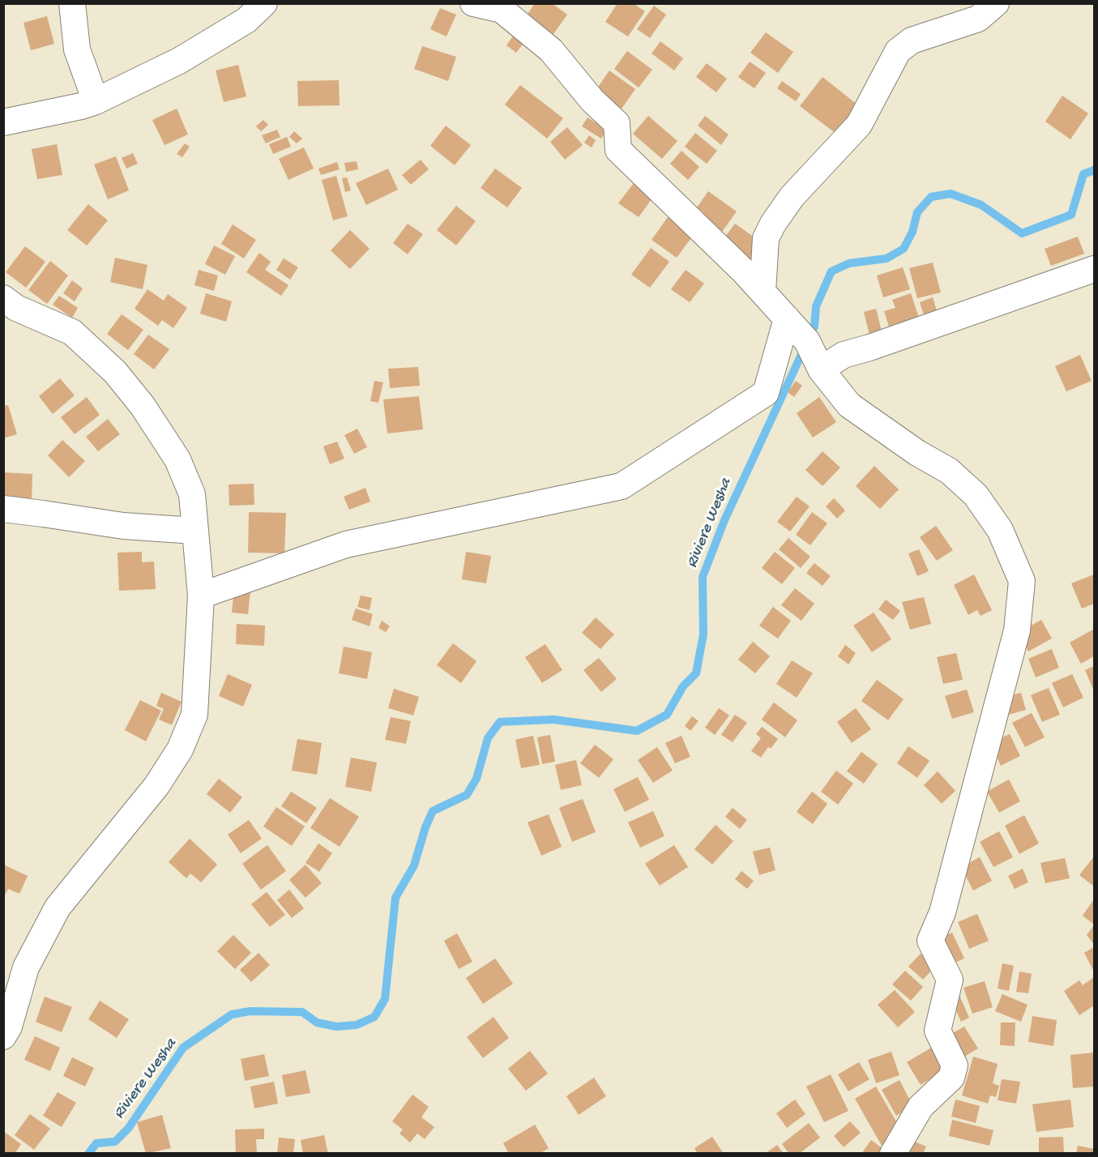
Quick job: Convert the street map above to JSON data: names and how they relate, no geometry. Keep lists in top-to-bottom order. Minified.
{"water":["Riviere Wesha"]}
